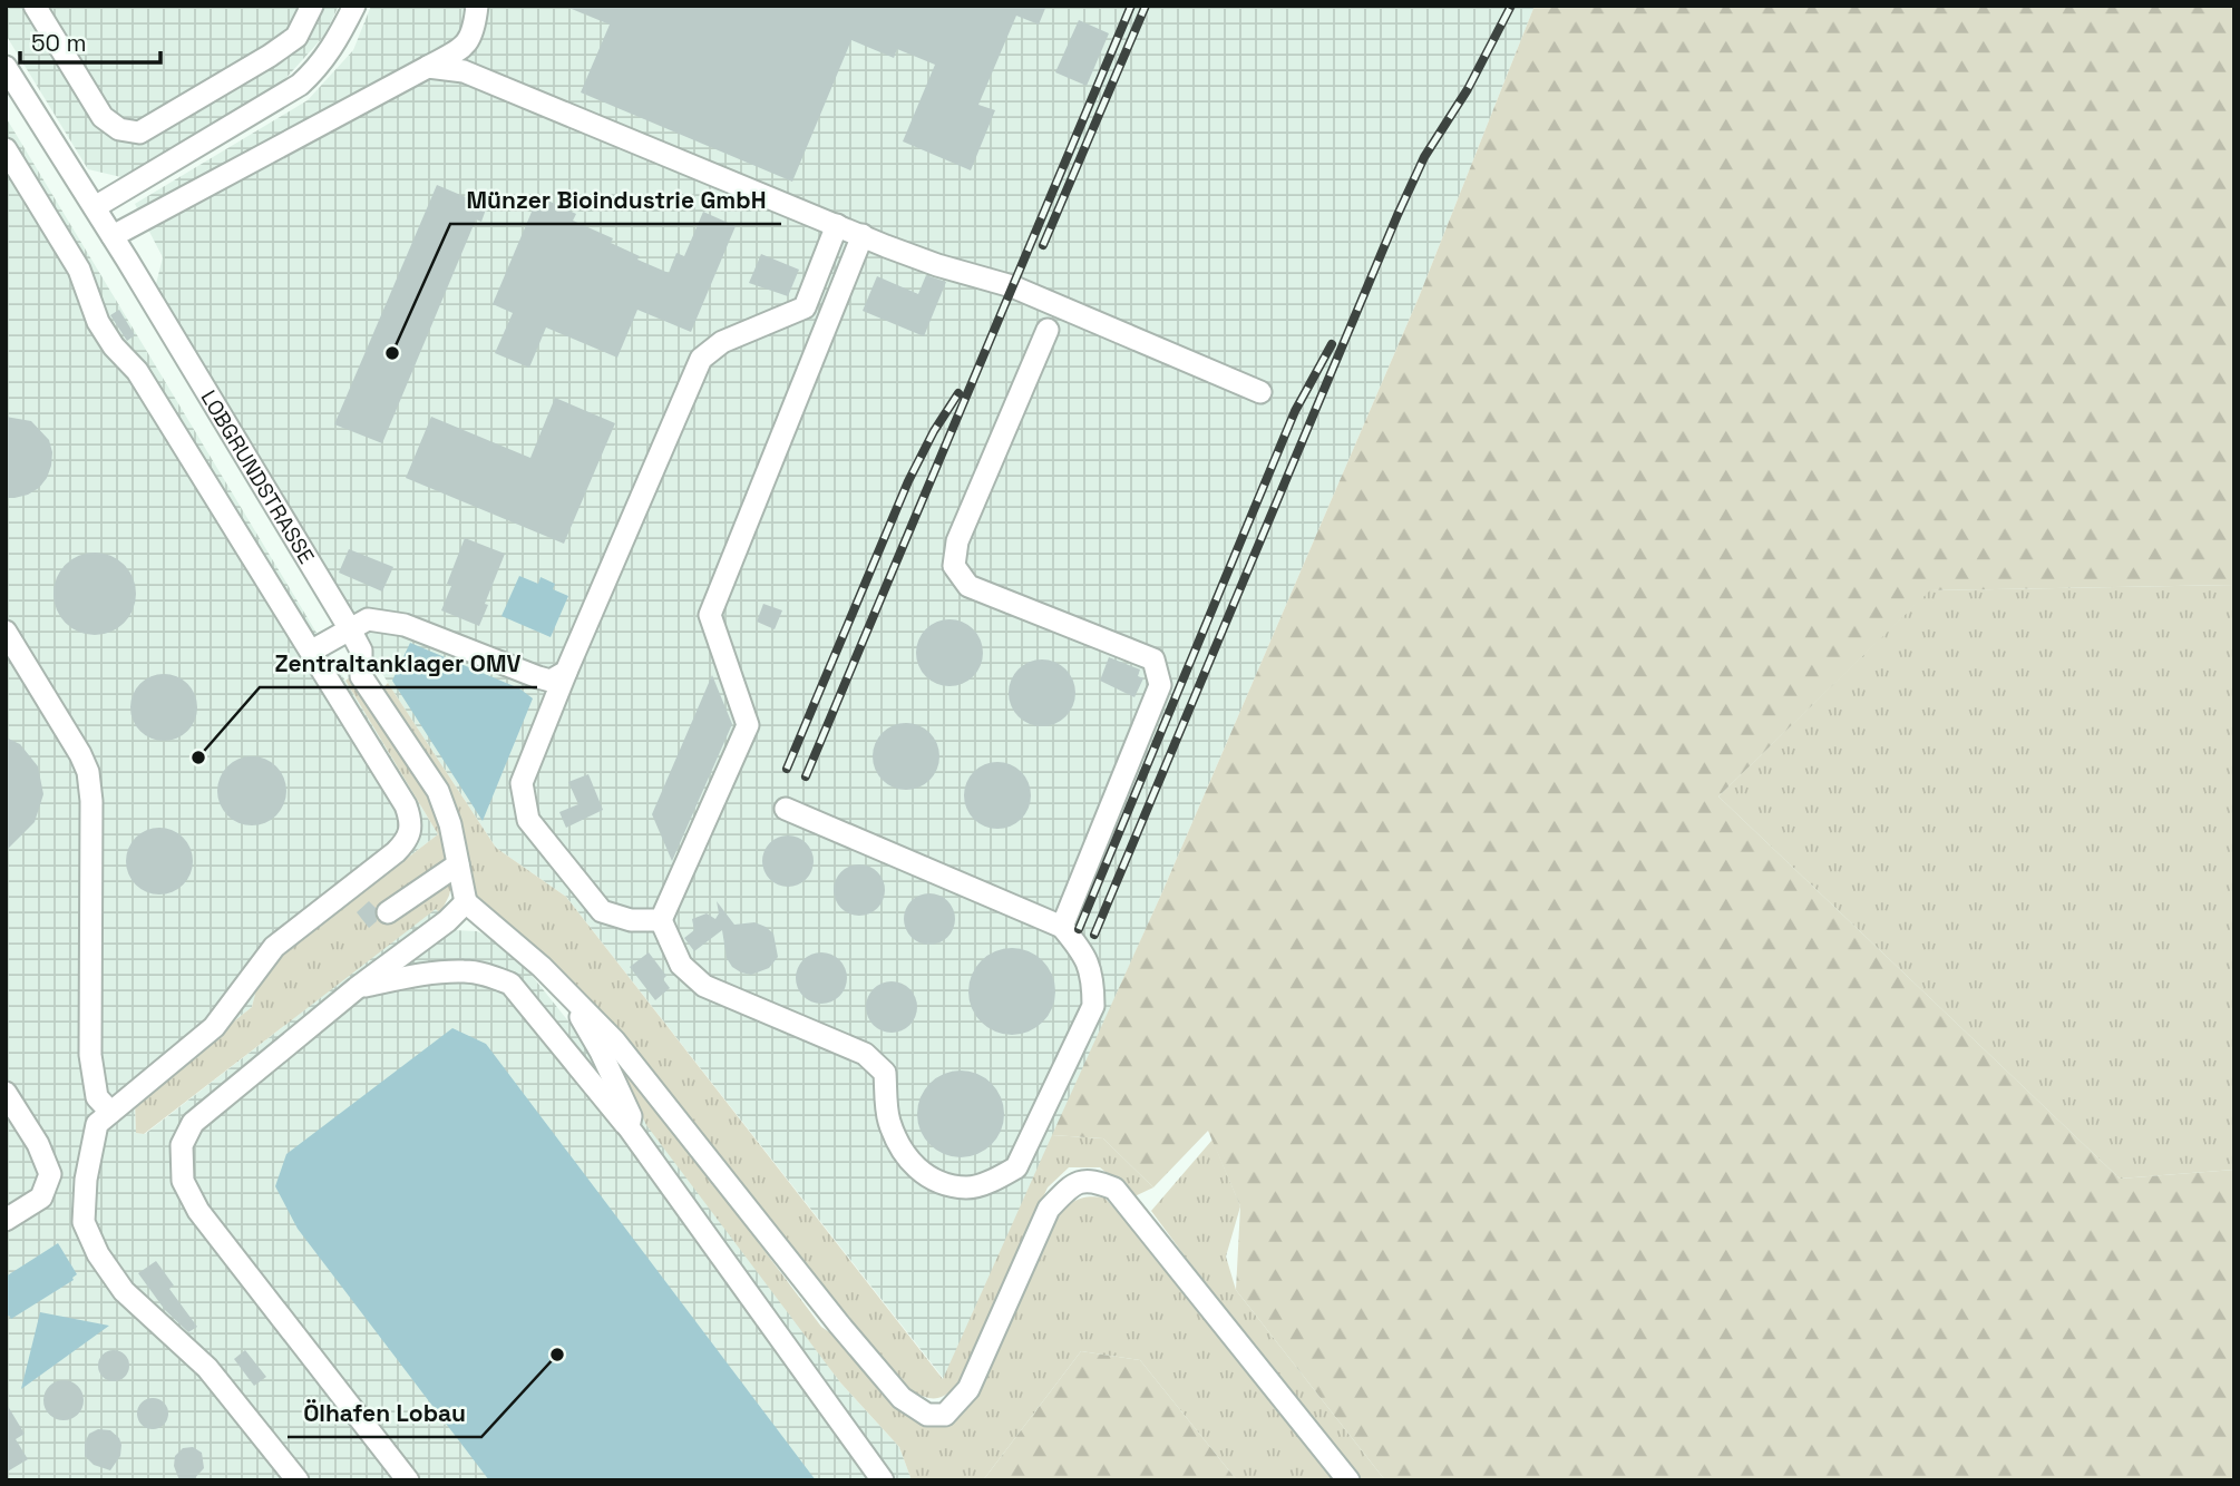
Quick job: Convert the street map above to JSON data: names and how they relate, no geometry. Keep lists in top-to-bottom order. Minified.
{"streets":{"street":["LOBGRUNDSTRASSE"]},"places":["Münzer Bioindustrie GmbH","Zentraltanklager OMV","Ölhafen Lobau"],"scale_bar":"50 m"}
